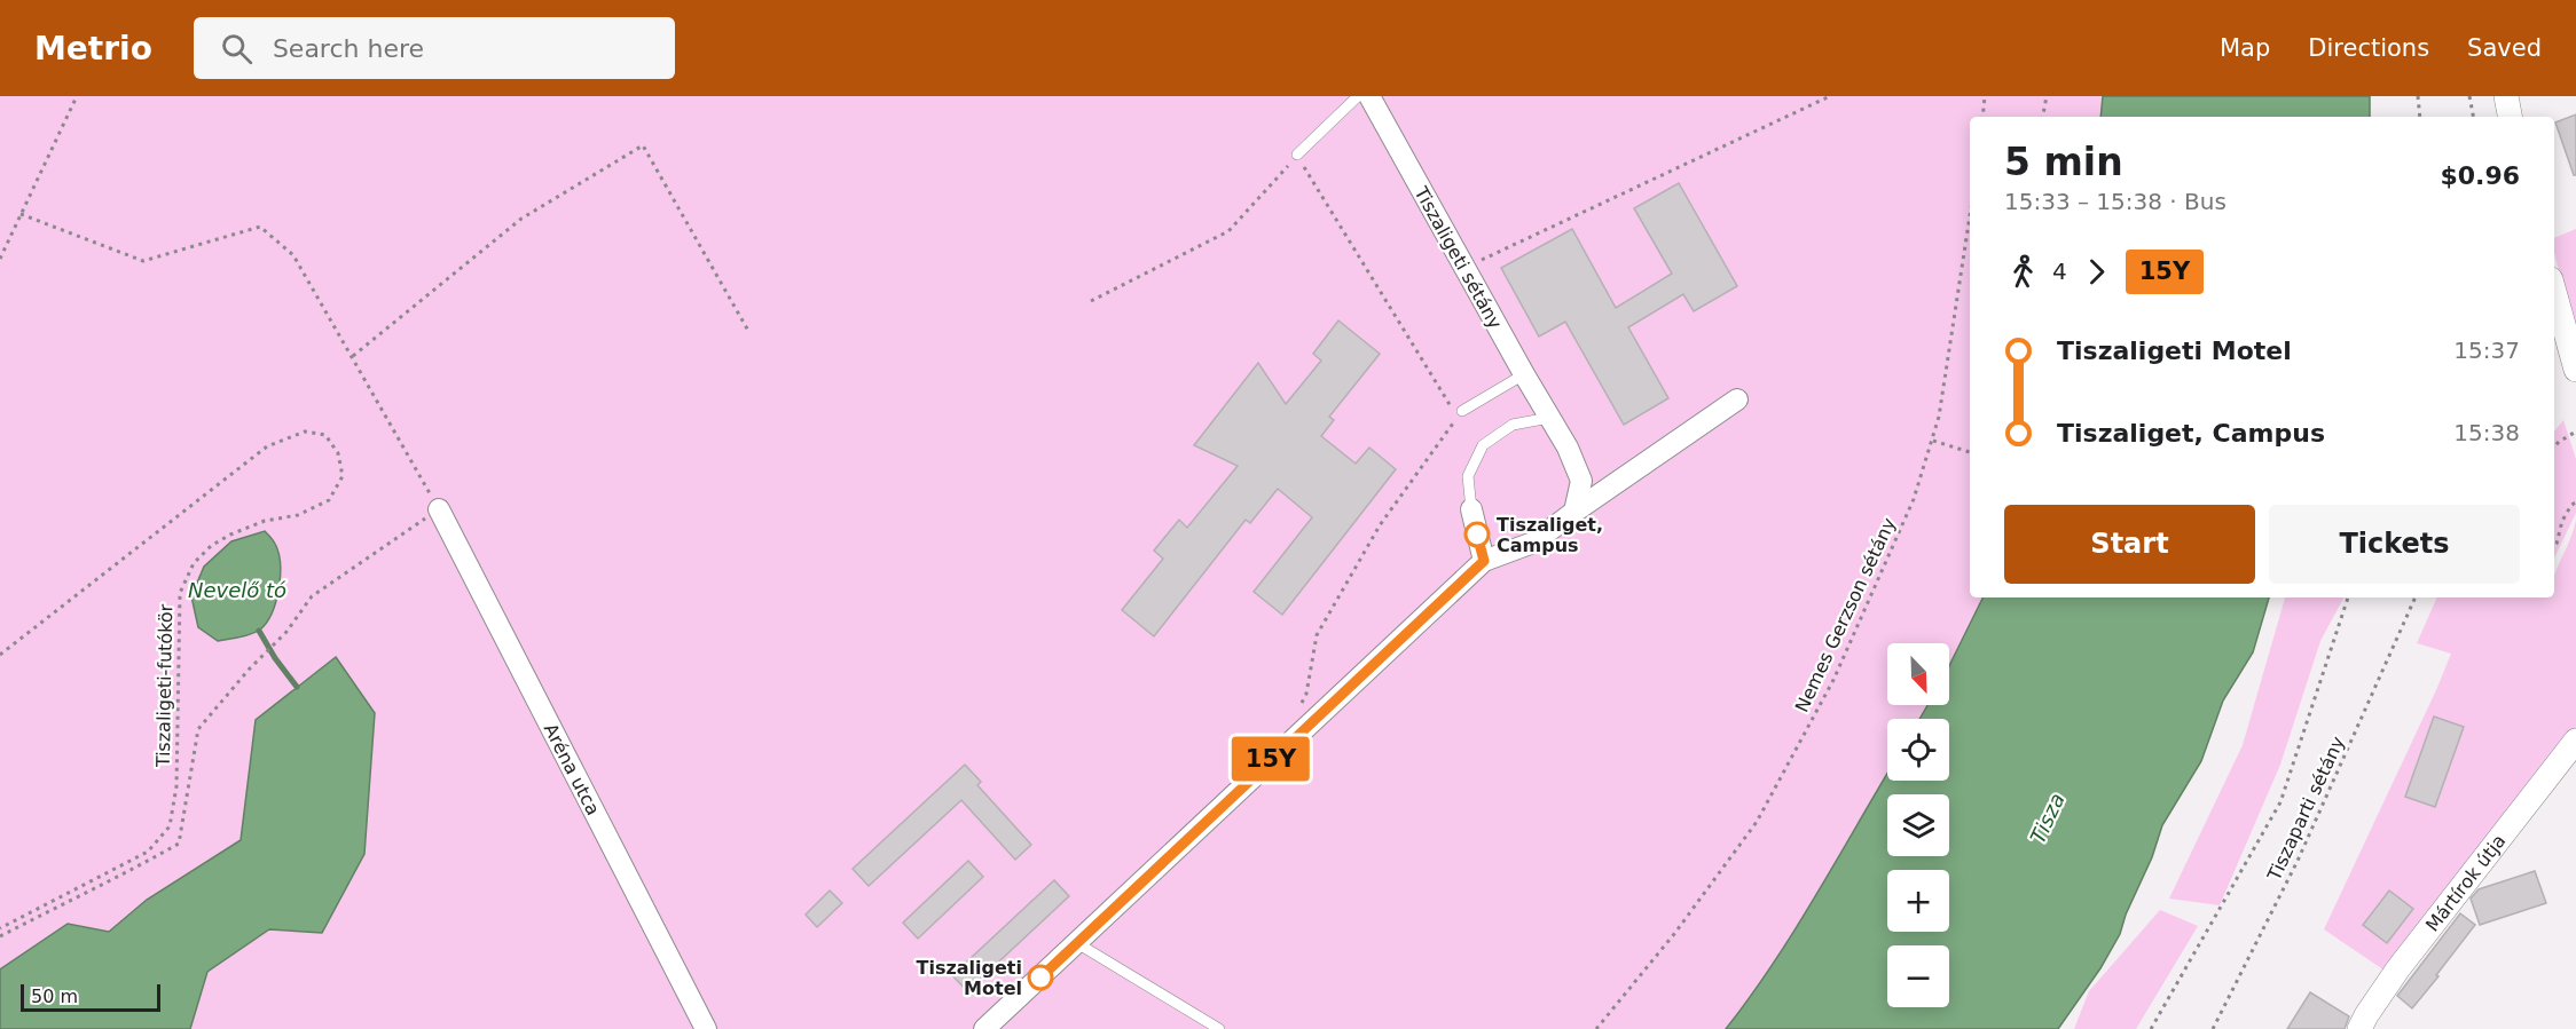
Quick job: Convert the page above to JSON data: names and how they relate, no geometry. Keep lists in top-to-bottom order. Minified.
{"streets":{"street":["Tiszaligeti sétány","Aréna utca","Mártírok útja"],"path":["Nemes Gerzson sétány","Tiszaligeti-futókör","Tiszaparti sétány"]},"water":["Nevelő tó","Tisza"],"places":["Tiszaliget, Campus","Tiszaligeti Motel"],"lines":["bus line 15Y"],"scale_bar":"50 m","north":"bottom right","page":{"header":"Metrio","search":"Search here","nav":["Map","Directions","Saved"],"on_map":"15Y","heading":["5 min","15:33 – 15:38 · Bus","$0.96"],"legs":["4","15Y"],"list":[{"name":"Tiszaligeti Motel","value":"15:37"},{"name":"Tiszaliget, Campus","value":"15:38"}],"buttons":["Start","Tickets"],"map_buttons":["+","−"],"scale":"50 m"}}
